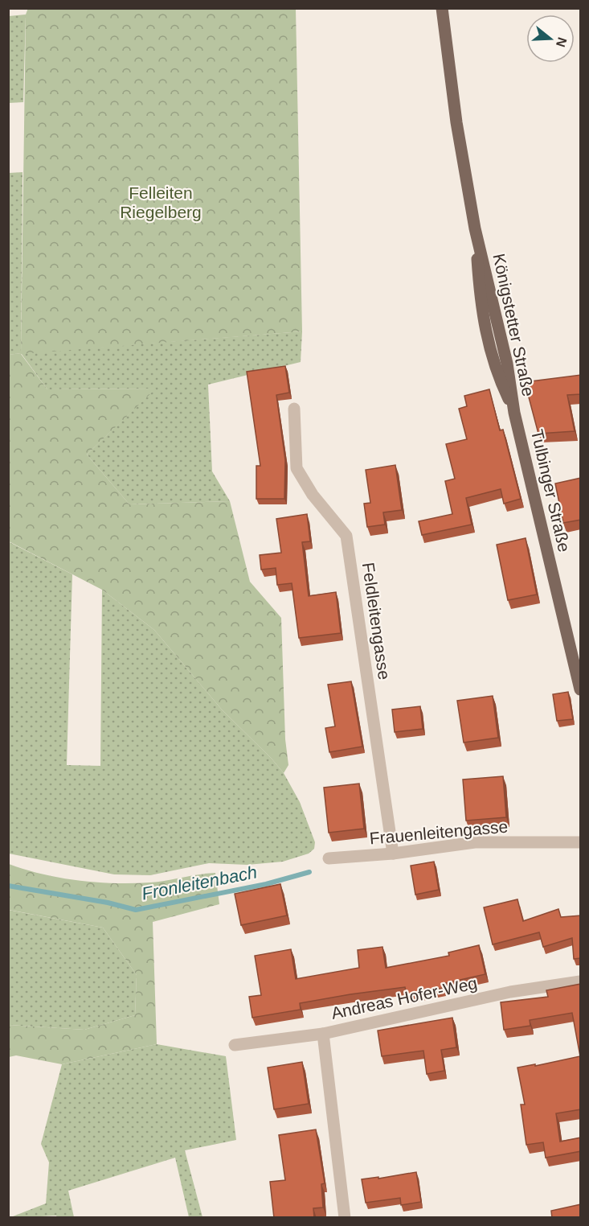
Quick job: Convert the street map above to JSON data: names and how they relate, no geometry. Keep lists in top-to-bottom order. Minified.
{"streets":{"main road":["Königstetter Straße","Tulbinger Straße"],"street":["Feldleitengasse","Frauenleitengasse","Andreas Hofer-Weg"]},"crossings":[["Königstetter Straße","Tulbinger Straße"],["Feldleitengasse","Frauenleitengasse"]],"water":["Fronleitenbach"],"parks":["Felleiten Riegelberg"],"north":"right"}
